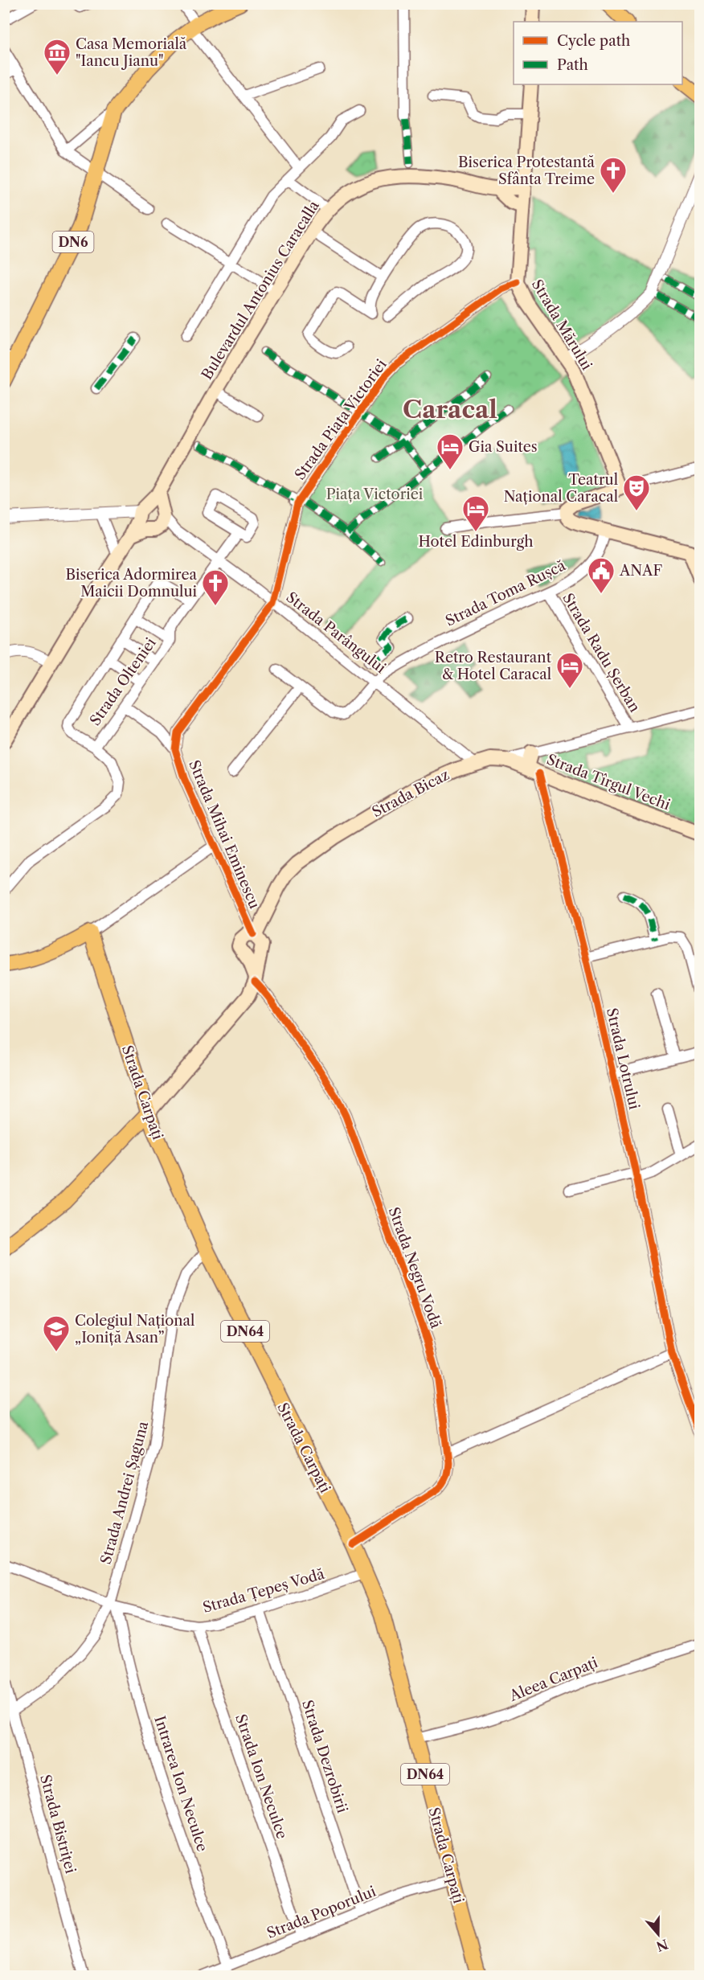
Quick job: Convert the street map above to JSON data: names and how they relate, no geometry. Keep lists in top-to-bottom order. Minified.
{"streets":{"main road":["DN6","Bulevardul Antonius Caracalla","Strada Mărului","Strada Tîrgul Vechi","Strada Bicaz","Strada Carpați","DN64"],"street":["Strada Piața Victoriei","Strada Toma Rușcă","Strada Parângului","Strada Radu Șerban","Strada Olteniei","Strada Mihai Eminescu","Strada Lotrului","Strada Negru Vodă","Strada Andrei Șaguna","Strada Țepeș Vodă","Aleea Carpați","Strada Dezrobirii","Strada Ion Neculce","Intrarea Ion Neculce","Strada Bistriței","Strada Poporului"]},"crossings":[["Bulevardul Antonius Caracalla","Strada Mărului"],["Bulevardul Antonius Caracalla","Strada Parângului"],["Strada Mărului","Strada Piața Victoriei"],["Strada Piața Victoriei","Strada Parângului"],["Strada Piața Victoriei","Strada Mihai Eminescu"],["Strada Toma Rușcă","Strada Parângului"],["Strada Toma Rușcă","Strada Radu Șerban"],["Strada Parângului","Strada Olteniei"],["Strada Parângului","Strada Bicaz"],["Strada Parângului","Strada Mihai Eminescu"],["Strada Radu Șerban","Strada Bicaz"],["Strada Tîrgul Vechi","Strada Bicaz"],["Strada Tîrgul Vechi","Strada Lotrului"],["Strada Bicaz","Strada Mihai Eminescu"],["Strada Carpați","Strada Negru Vodă"],["Strada Carpați","Strada Andrei Șaguna"],["Strada Carpați","Strada Țepeș Vodă"],["Strada Carpați","Aleea Carpați"],["Strada Carpați","Strada Poporului"],["Strada Andrei Șaguna","Strada Țepeș Vodă"],["Strada Andrei Șaguna","Intrarea Ion Neculce"],["Strada Andrei Șaguna","Strada Bistriței"],["Strada Țepeș Vodă","Strada Dezrobirii"],["Strada Țepeș Vodă","Strada Ion Neculce"],["Strada Țepeș Vodă","Intrarea Ion Neculce"],["Strada Dezrobirii","Strada Poporului"],["Strada Ion Neculce","Strada Poporului"],["Intrarea Ion Neculce","Strada Poporului"]],"districts":["Caracal"],"parks":["Piața Victoriei"],"places":{"museum":["Casa Memorială \"Iancu Jianu\""],"church":["Biserica Protestantă Sfânta Treime","Biserica Adormirea Maicii Domnului"],"hotel":["Gia Suites","Hotel Edinburgh","Retro Restaurant & Hotel Caracal"],"theatre":["Teatrul Național Caracal"],"public building":["ANAF"],"school or university":["Colegiul Național „Ioniță Asan”"]},"legend":["Cycle path","Path"],"north":"bottom"}
